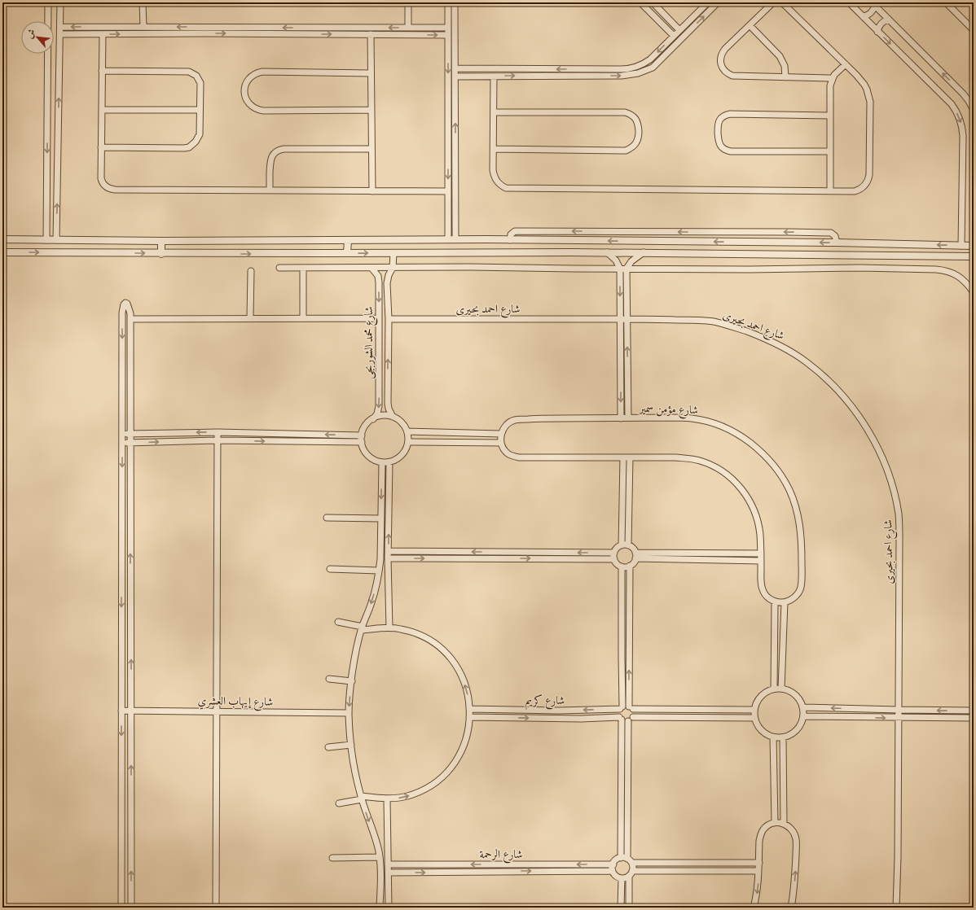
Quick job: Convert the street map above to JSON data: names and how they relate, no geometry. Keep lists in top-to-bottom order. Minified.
{"streets":{"street":["شارع احمد بحيرى","شارع محمد الشوربجى","شارع مؤمن سمير","شارع كريم","شارع إيهاب العشري","شارع الرحمة"]},"crossings":[["شارع احمد بحيرى","شارع محمد الشوربجى"]],"north":"top left"}
